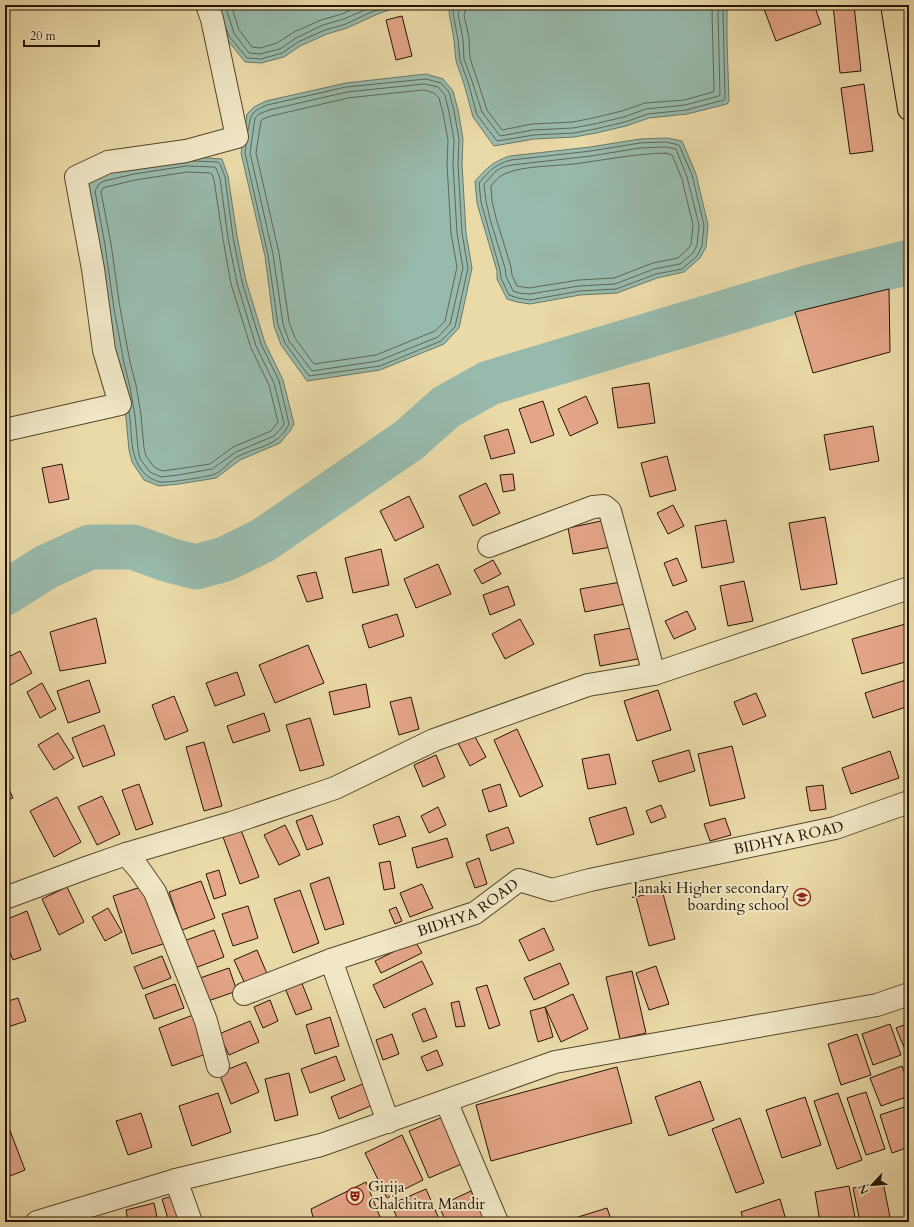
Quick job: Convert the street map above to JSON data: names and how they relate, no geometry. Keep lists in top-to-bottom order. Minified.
{"streets":{"street":["BIDHYA ROAD"]},"places":{"school or university":["Janaki Higher secondary boarding school"],"theatre":["Girija Chalchitra Mandir"]},"scale_bar":"20 m","north":"bottom left"}
